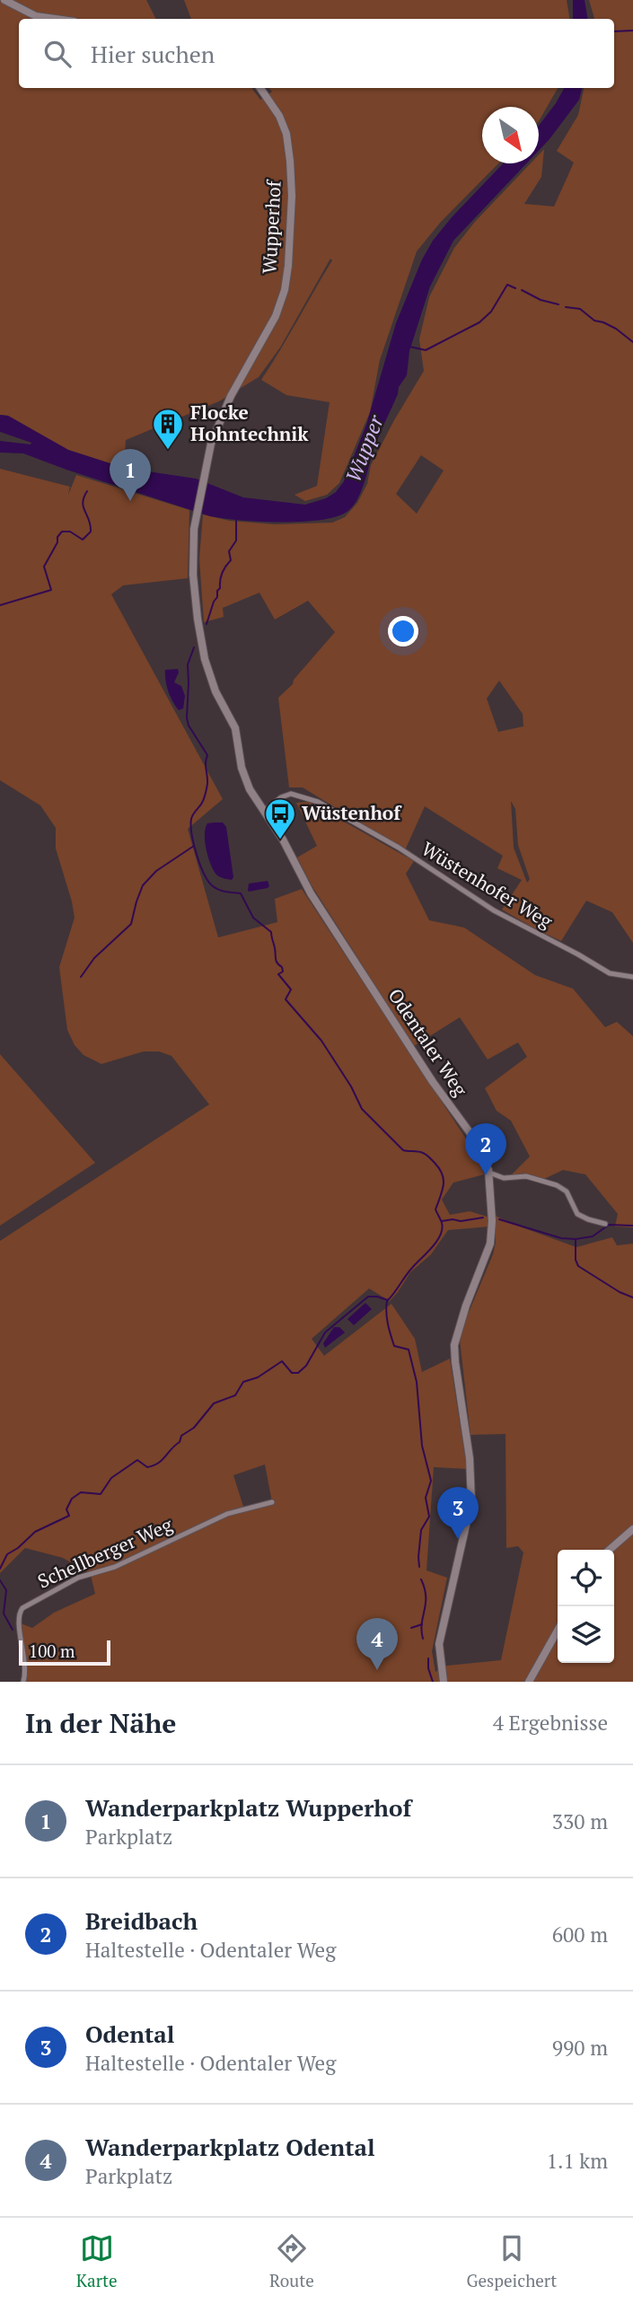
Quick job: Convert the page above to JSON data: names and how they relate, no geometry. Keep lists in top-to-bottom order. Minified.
{"streets":{"main road":["Wupperhof","Odentaler Weg"],"street":["Wüstenhofer Weg","Schellberger Weg"]},"crossings":[["Wupperhof","Odentaler Weg"],["Wüstenhofer Weg","Odentaler Weg"]],"water":["Wupper"],"places":{"building":["Flocke Hohntechnik"],"bus stop":["Wüstenhof"]},"scale_bar":"100 m","north":"bottom right","page":{"search":"Hier suchen","pins":["1","2","3","4"],"scale":"100 m","heading":["In der Nähe","4 Ergebnisse"],"list":[{"mark":"1","name":"Wanderparkplatz Wupperhof","note":"Parkplatz","value":"330 m"},{"mark":"2","name":"Breidbach","note":"Haltestelle · Odentaler Weg","value":"600 m"},{"mark":"3","name":"Odental","note":"Haltestelle · Odentaler Weg","value":"990 m"},{"mark":"4","name":"Wanderparkplatz Odental","note":"Parkplatz","value":"1.1 km"}],"nav":["Karte","Route","Gespeichert"]}}
